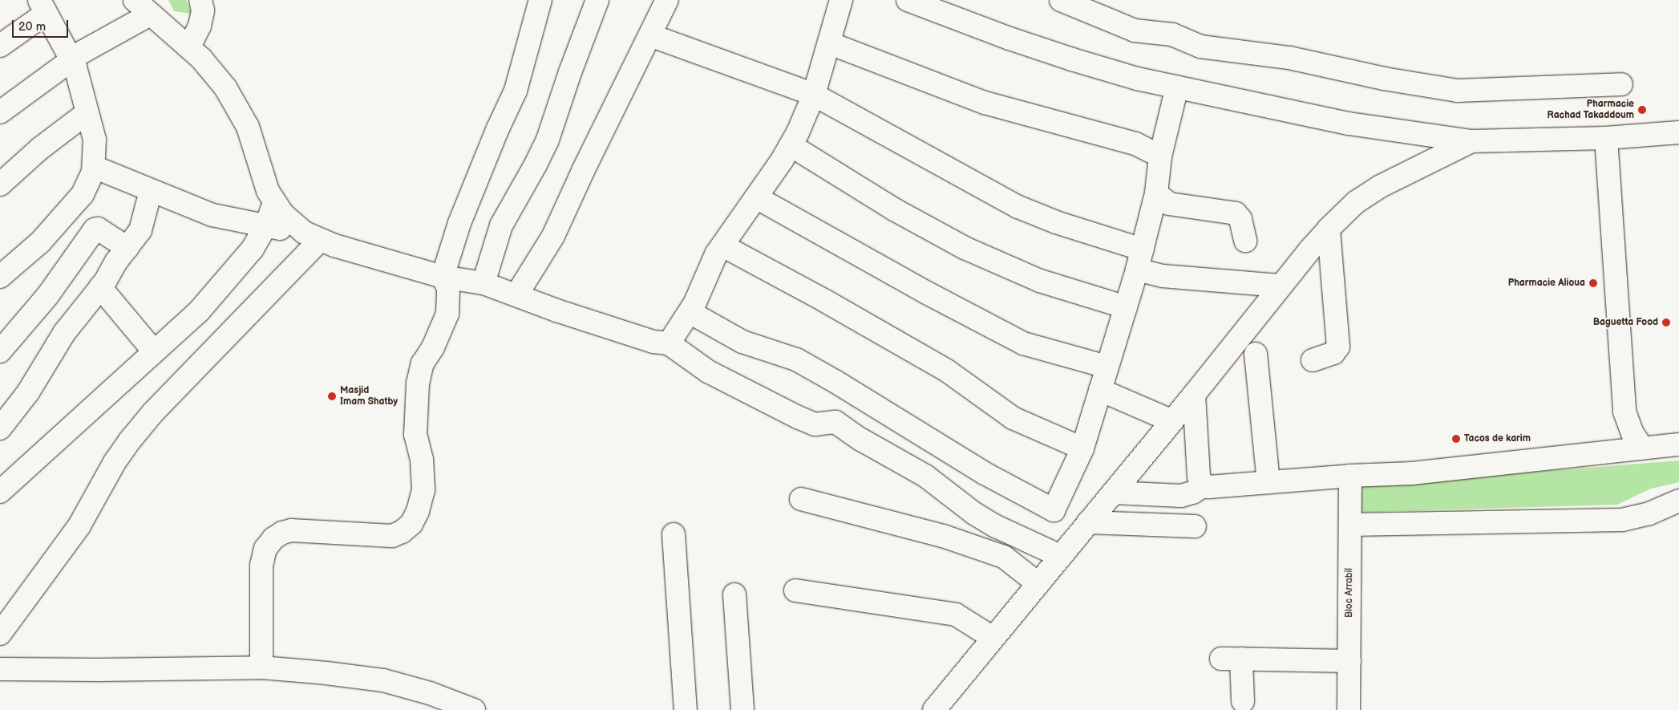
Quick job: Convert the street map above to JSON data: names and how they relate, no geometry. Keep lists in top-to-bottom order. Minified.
{"streets":{"street":["Bloc Arrabiï"]},"places":["Pharmacie Rachad Takaddoum","Pharmacie Alioua","Baguetta Food","Masjid Imam Shatby","Tacos de karim"],"scale_bar":"20 m"}
